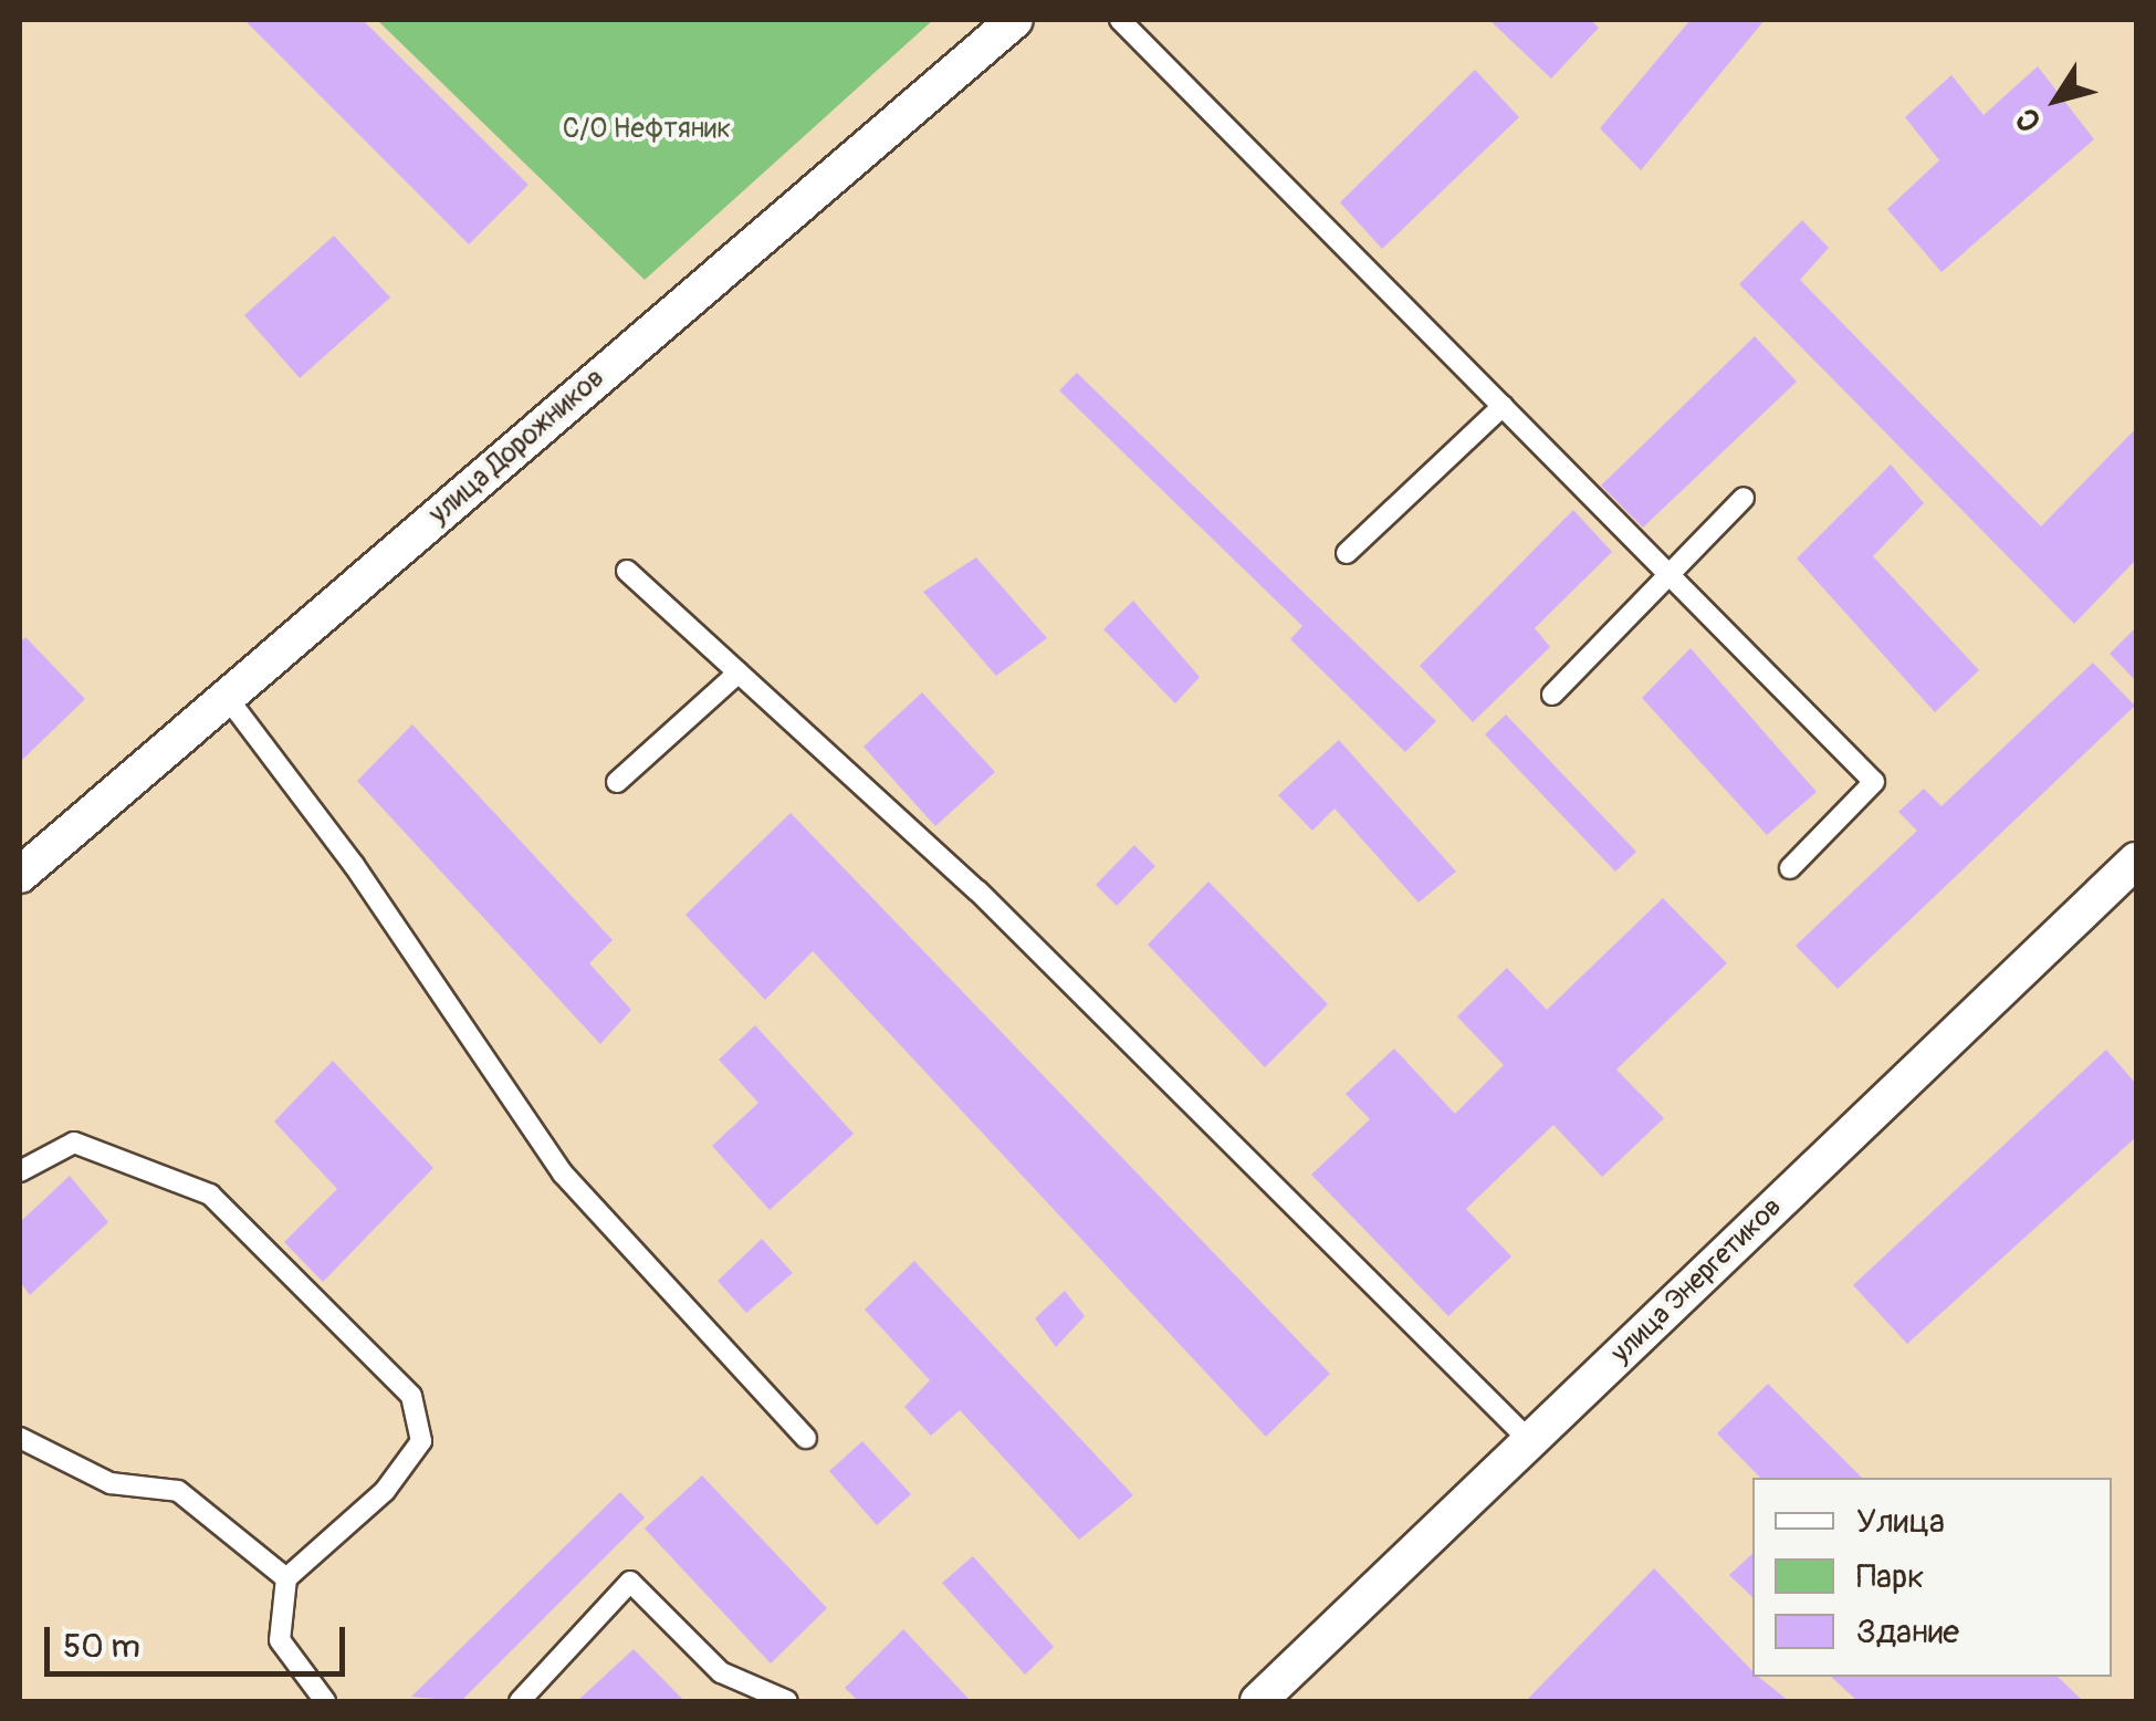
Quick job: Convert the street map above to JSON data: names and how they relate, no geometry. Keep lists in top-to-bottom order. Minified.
{"streets":{"street":["улица Дорожников","улица Энергетиков"]},"parks":["С/О Нефтяник"],"legend":["Улица","Парк","Здание"],"scale_bar":"50 m","north":"bottom left"}
